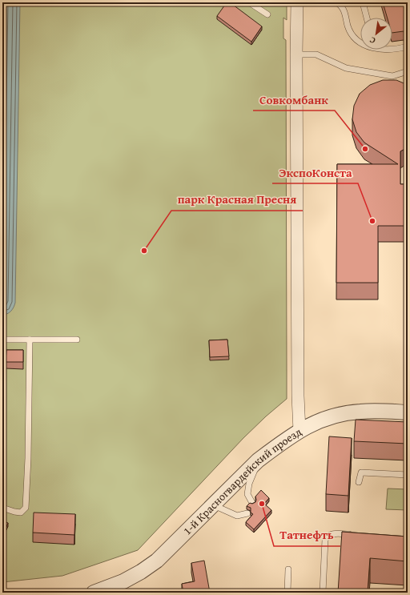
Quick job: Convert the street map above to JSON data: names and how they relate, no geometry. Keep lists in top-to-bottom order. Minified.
{"streets":{"street":["1-й Красногвардейский проезд"]},"places":["Совкомбанк","ЭкспоКонста","парк Красная Пресня","Татнефть"],"north":"bottom left"}
